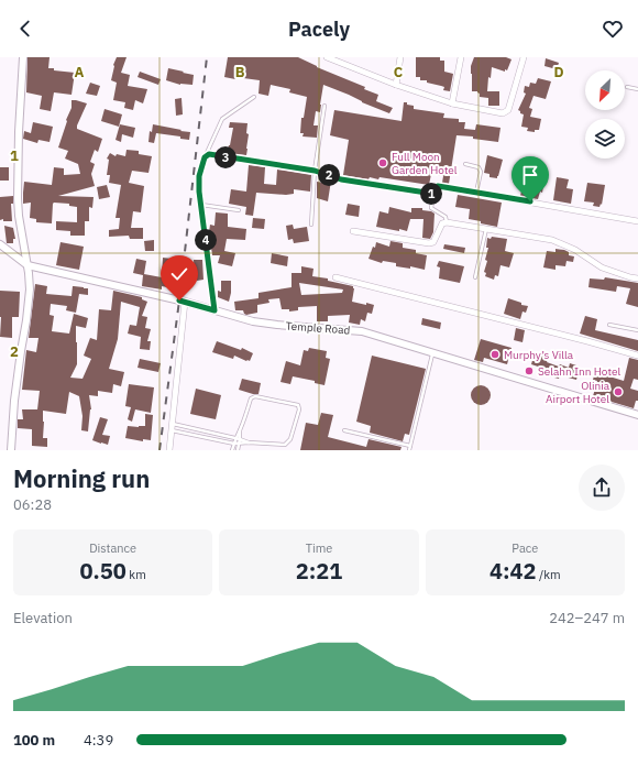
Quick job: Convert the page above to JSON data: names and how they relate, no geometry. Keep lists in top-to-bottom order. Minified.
{"streets":{"street":["Temple Road"]},"places":["Full Moon Garden Hotel","Murphy’s Villa","Selahn Inn Hotel","Olinia Airport Hotel"],"north":"bottom left","page":{"header":"Pacely","pins":["3","2","1","4"],"heading":["Morning run","06:28"],"stats":[["Distance","0.50 km"],["Time","2:21"],["Pace","4:42 /km"]],"chart":["Elevation","242–247 m"],"list":[{"name":"100 m","note":"4:39"}]},"grid":{"columns":["A","B","C","D"],"rows":["1","2"]}}
